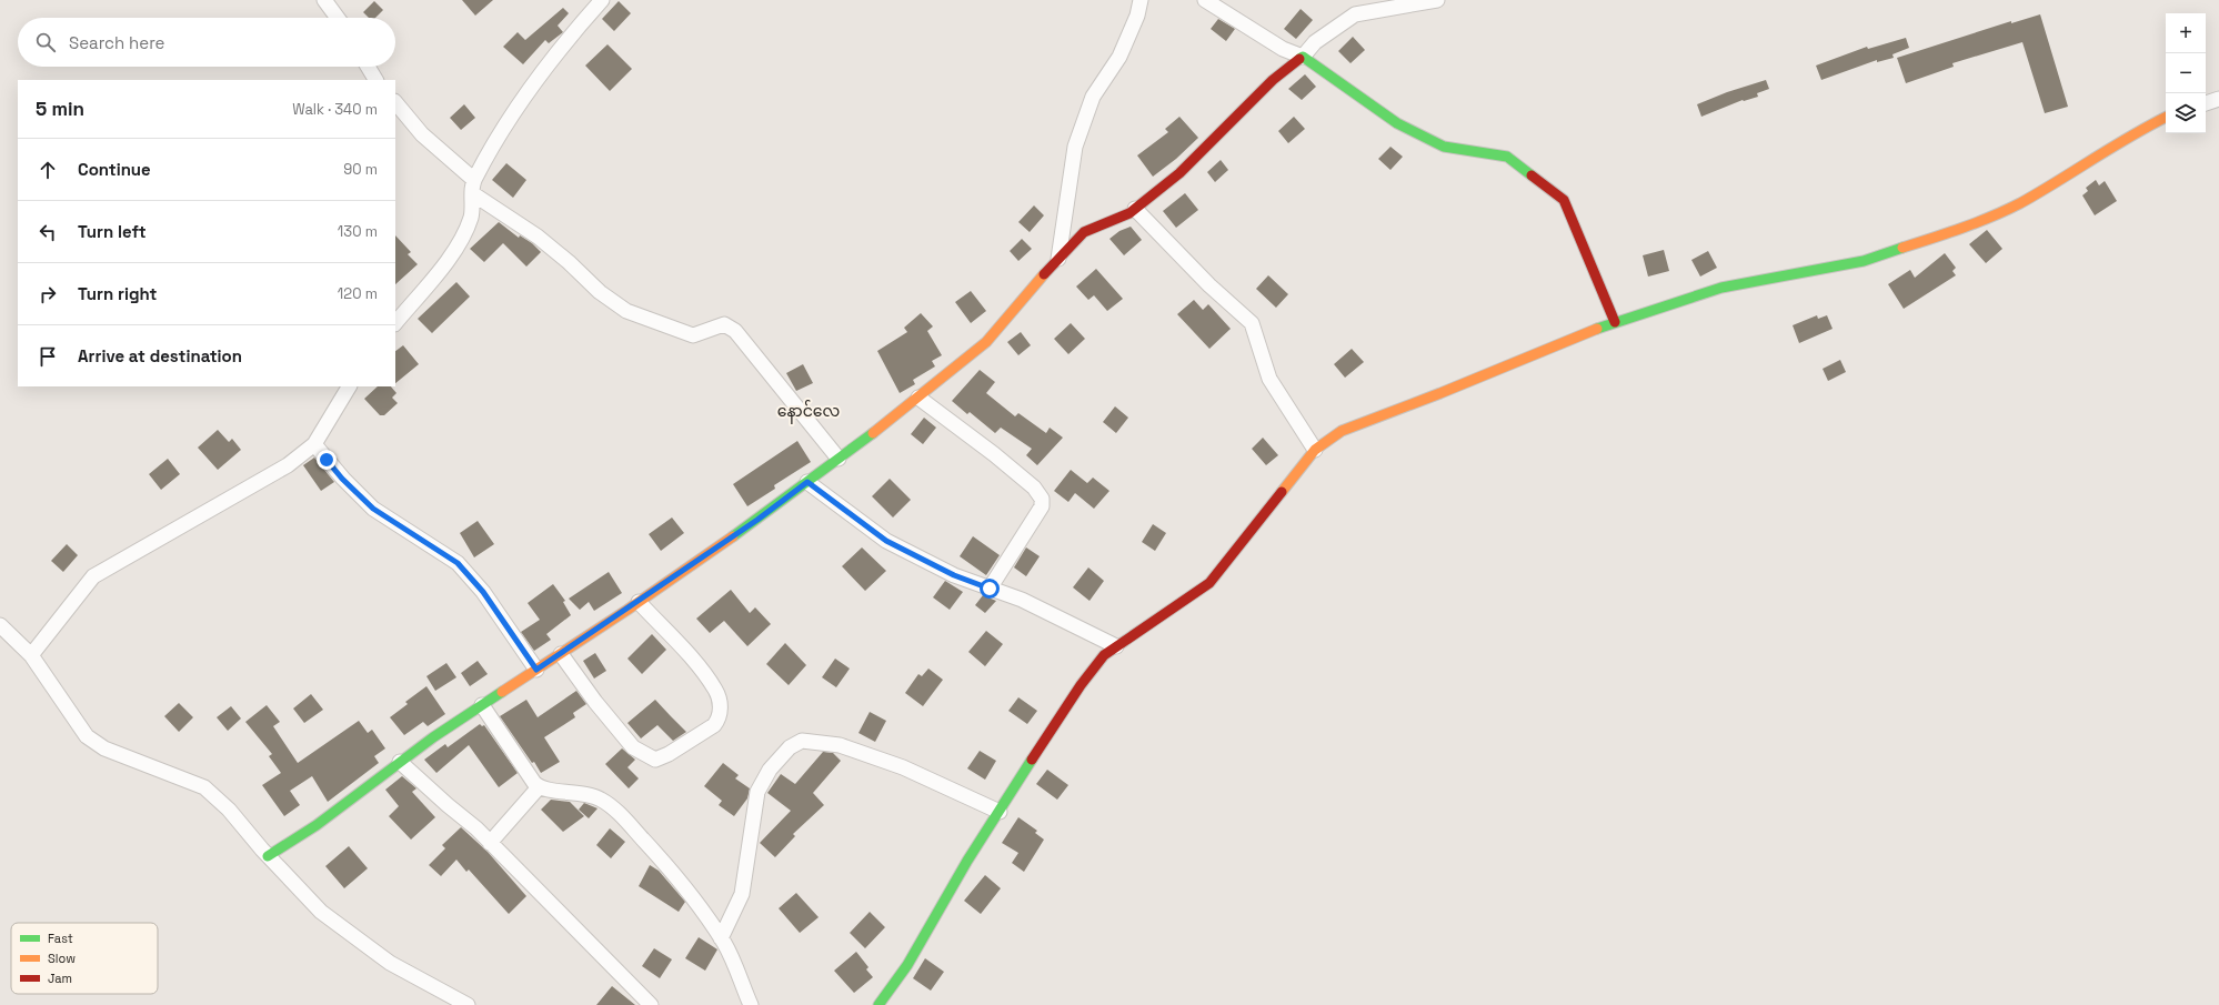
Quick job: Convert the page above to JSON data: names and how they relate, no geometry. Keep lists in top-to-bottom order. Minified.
{"districts":["နောင်လေ"],"legend":["Fast","Slow","Jam"],"page":{"map_buttons":["+","−"],"search":"Search here","heading":["5 min","Walk · 340 m"],"list":[["Continue","90 m"],["Turn left","130 m"],["Turn right","120 m"],"Arrive at destination"]}}
